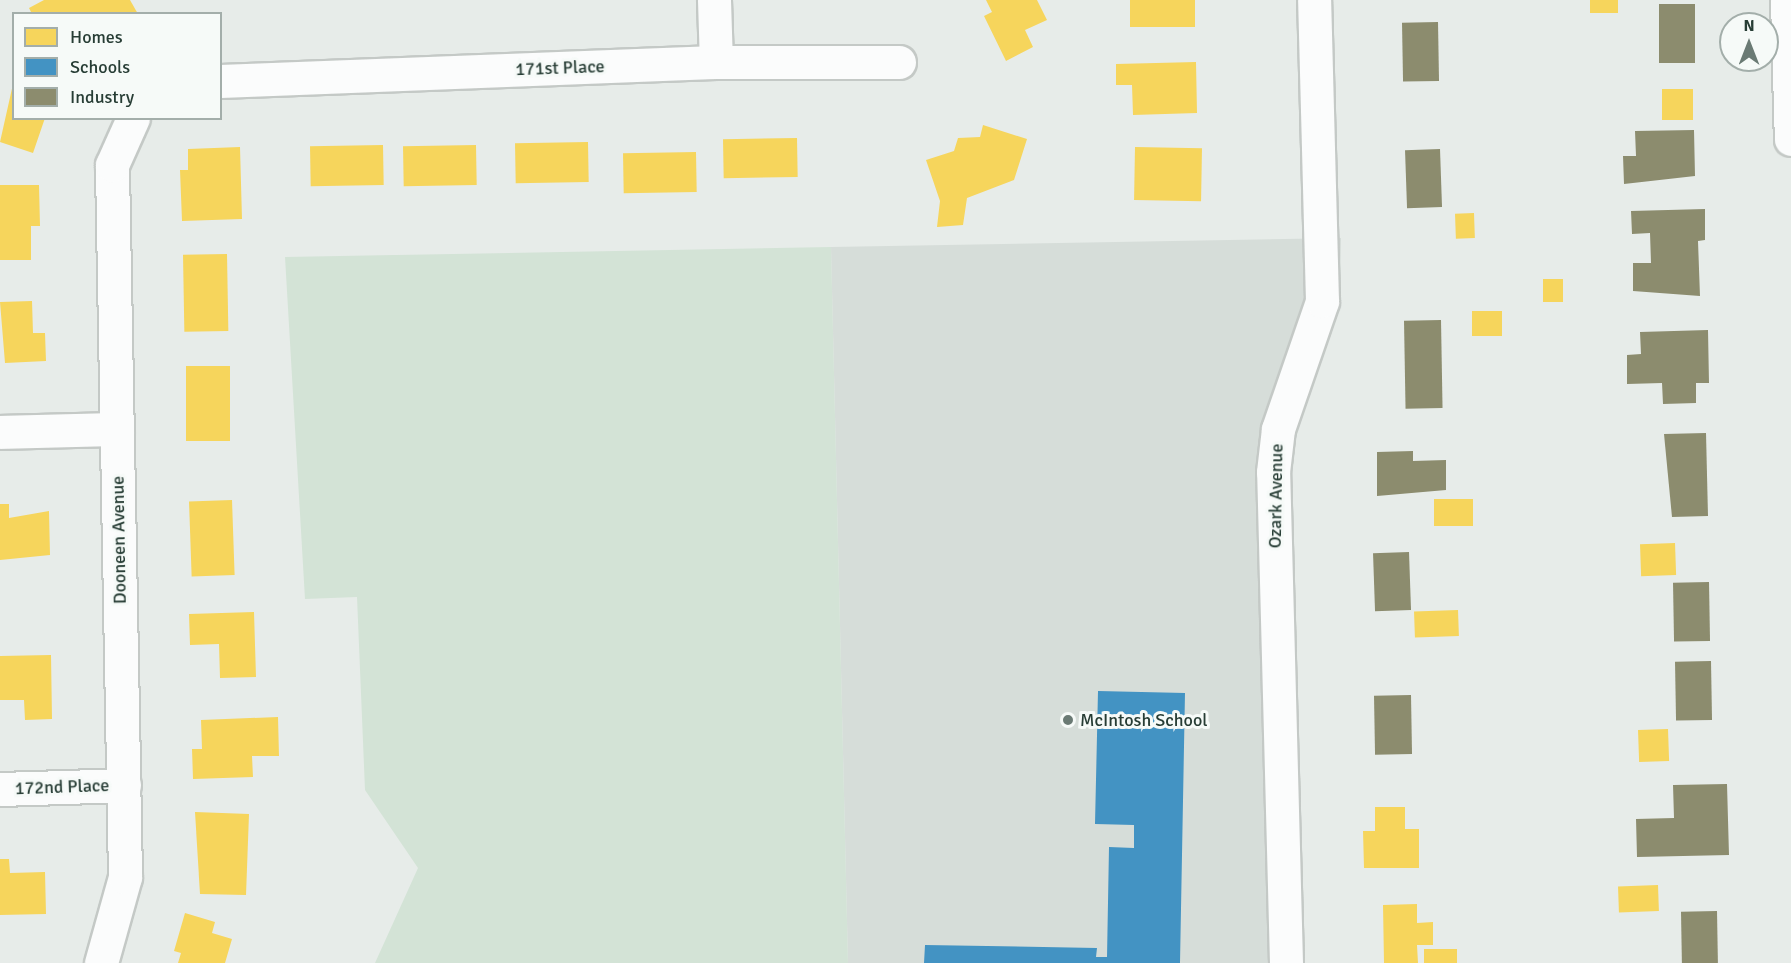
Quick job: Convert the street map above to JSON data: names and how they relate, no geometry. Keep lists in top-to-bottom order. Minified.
{"streets":{"street":["171st Place","Ozark Avenue","Dooneen Avenue","172nd Place"]},"crossings":[["Dooneen Avenue","172nd Place"]],"places":["McIntosh School"],"legend":["Homes","Schools","Industry"],"north":"top"}
